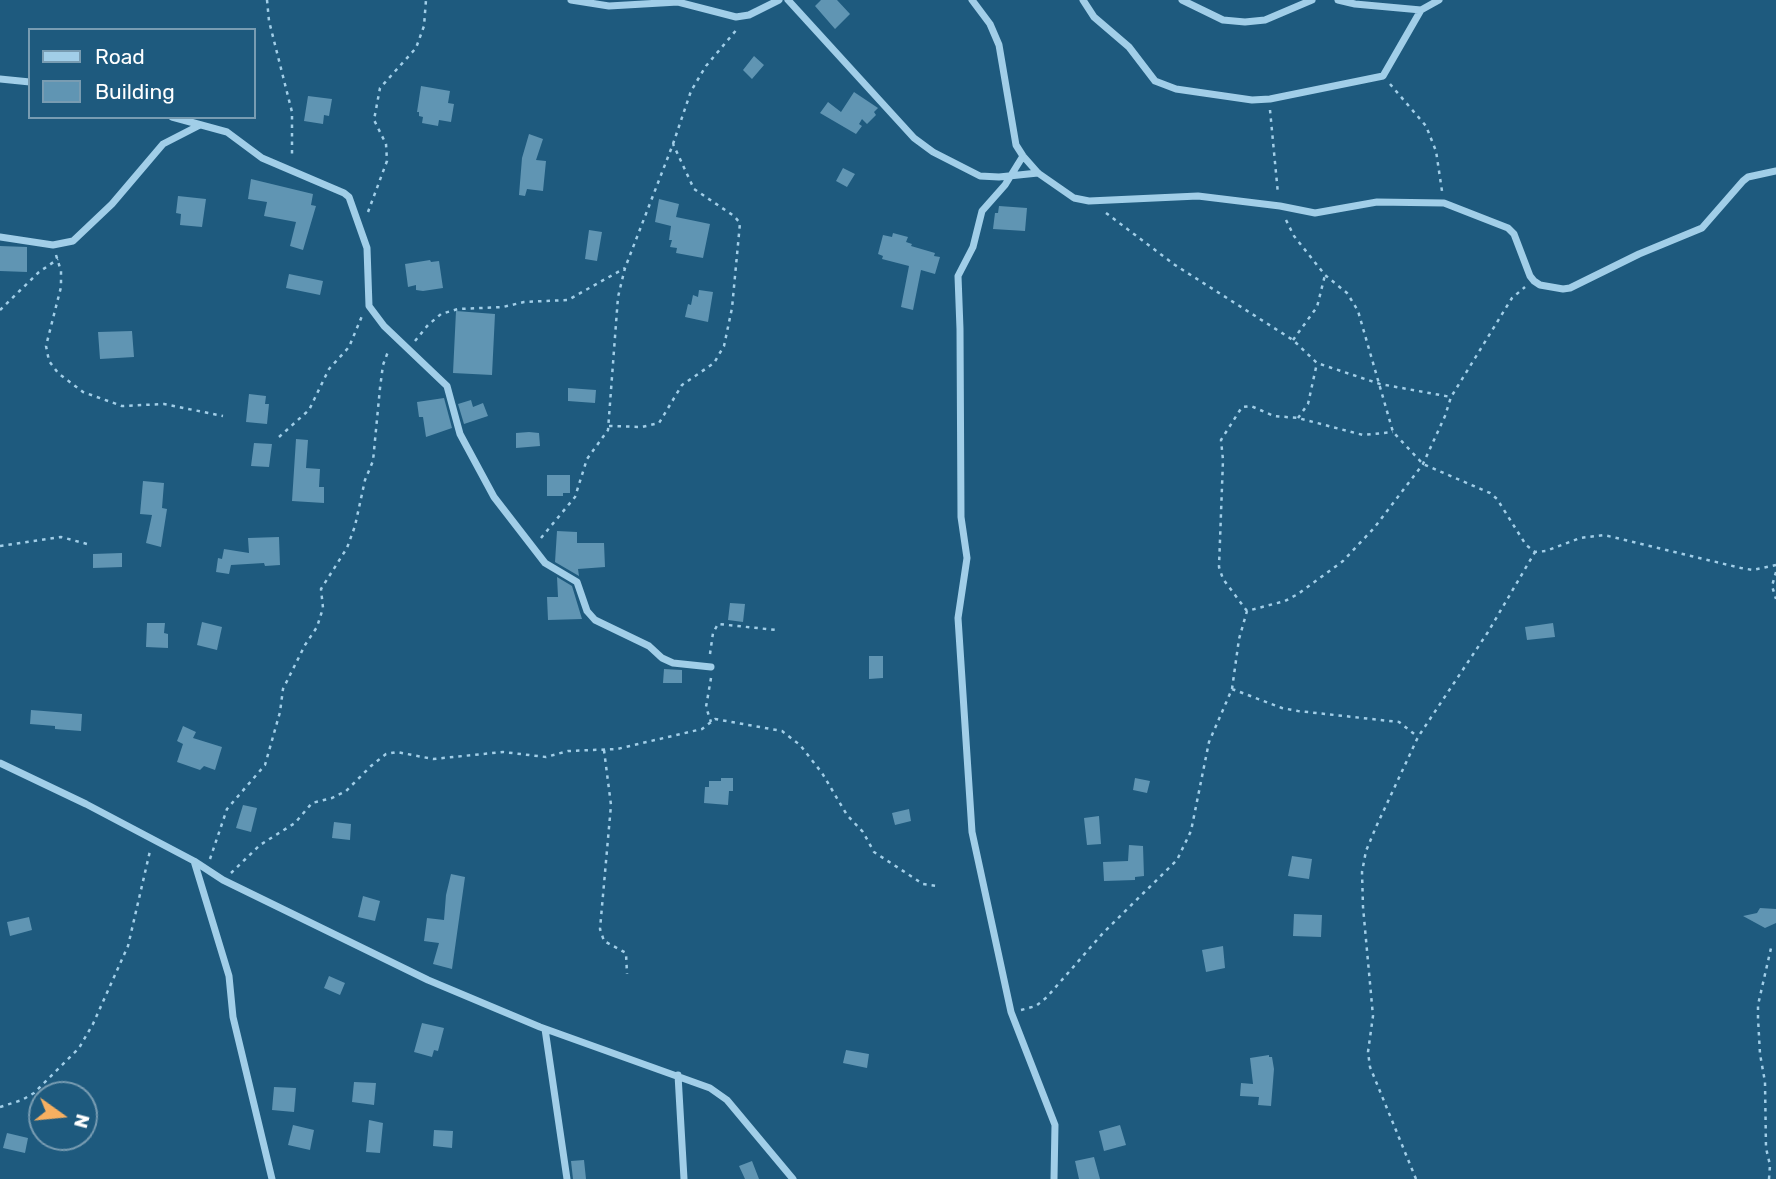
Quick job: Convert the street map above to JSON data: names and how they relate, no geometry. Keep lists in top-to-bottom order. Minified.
{"legend":["Road","Building"],"north":"right"}
